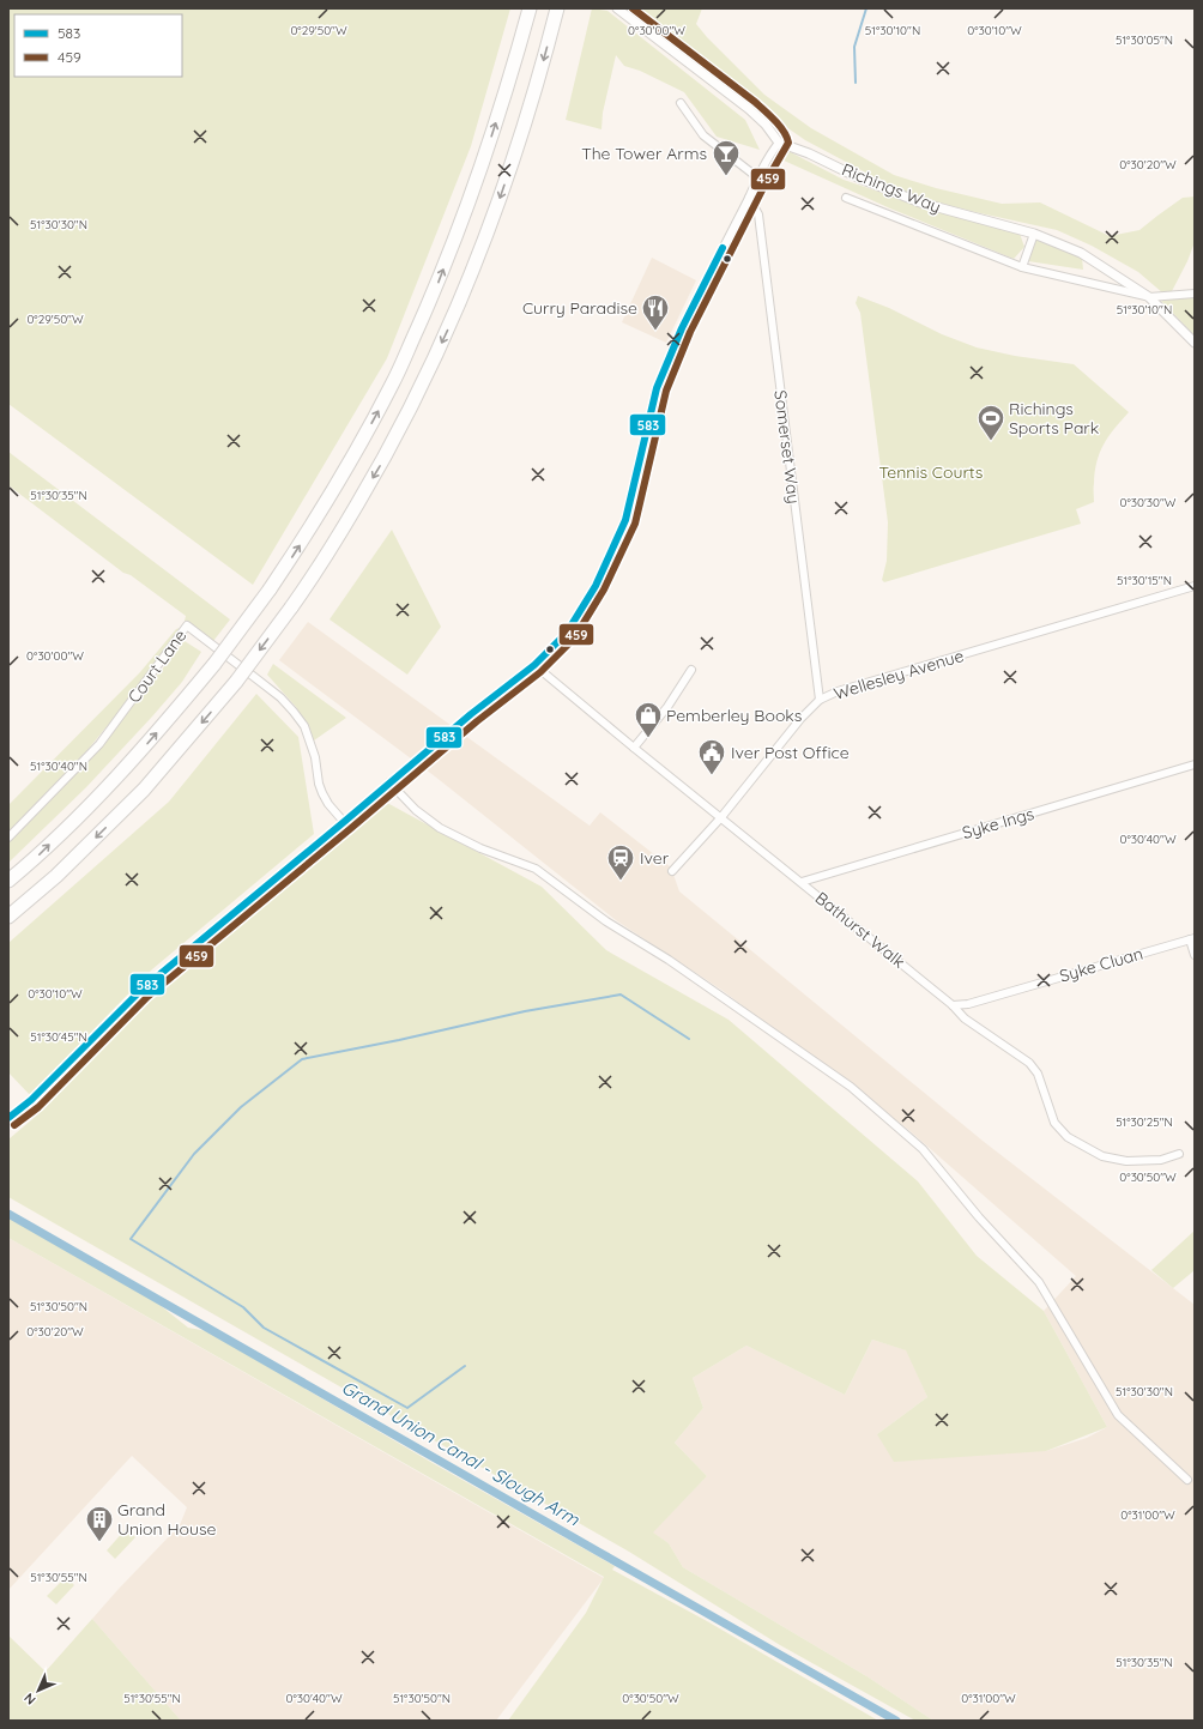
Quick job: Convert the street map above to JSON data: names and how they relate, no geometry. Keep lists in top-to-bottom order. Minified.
{"streets":{"street":["Richings Way","Somerset Way","Court Lane","Wellesley Avenue","Syke Ings","Bathurst Walk","Syke Cluan"]},"crossings":[["Somerset Way","Wellesley Avenue"],["Wellesley Avenue","Bathurst Walk"],["Syke Ings","Bathurst Walk"],["Bathurst Walk","Syke Cluan"]],"water":["Grand Union Canal - Slough Arm"],"parks":["Tennis Courts"],"places":{"bar":["The Tower Arms"],"restaurant":["Curry Paradise"],"sports":["Richings Sports Park"],"shop":["Pemberley Books"],"public building":["Iver Post Office"],"station":["Iver"],"building":["Grand Union House"]},"lines":["transit line 459","transit line 583"],"legend":["583","459"],"north":"bottom left","coordinates":["0°29'50\"W","0°30'00\"W","51°30'10\"N","0°30'10\"W","51°30'05\"N","0°30'20\"W","51°30'30\"N","51°30'35\"N","0°30'30\"W","51°30'15\"N","51°30'40\"N","0°30'40\"W","51°30'45\"N","51°30'25\"N","0°30'50\"W","51°30'50\"N","0°31'00\"W","51°30'55\"N"]}
